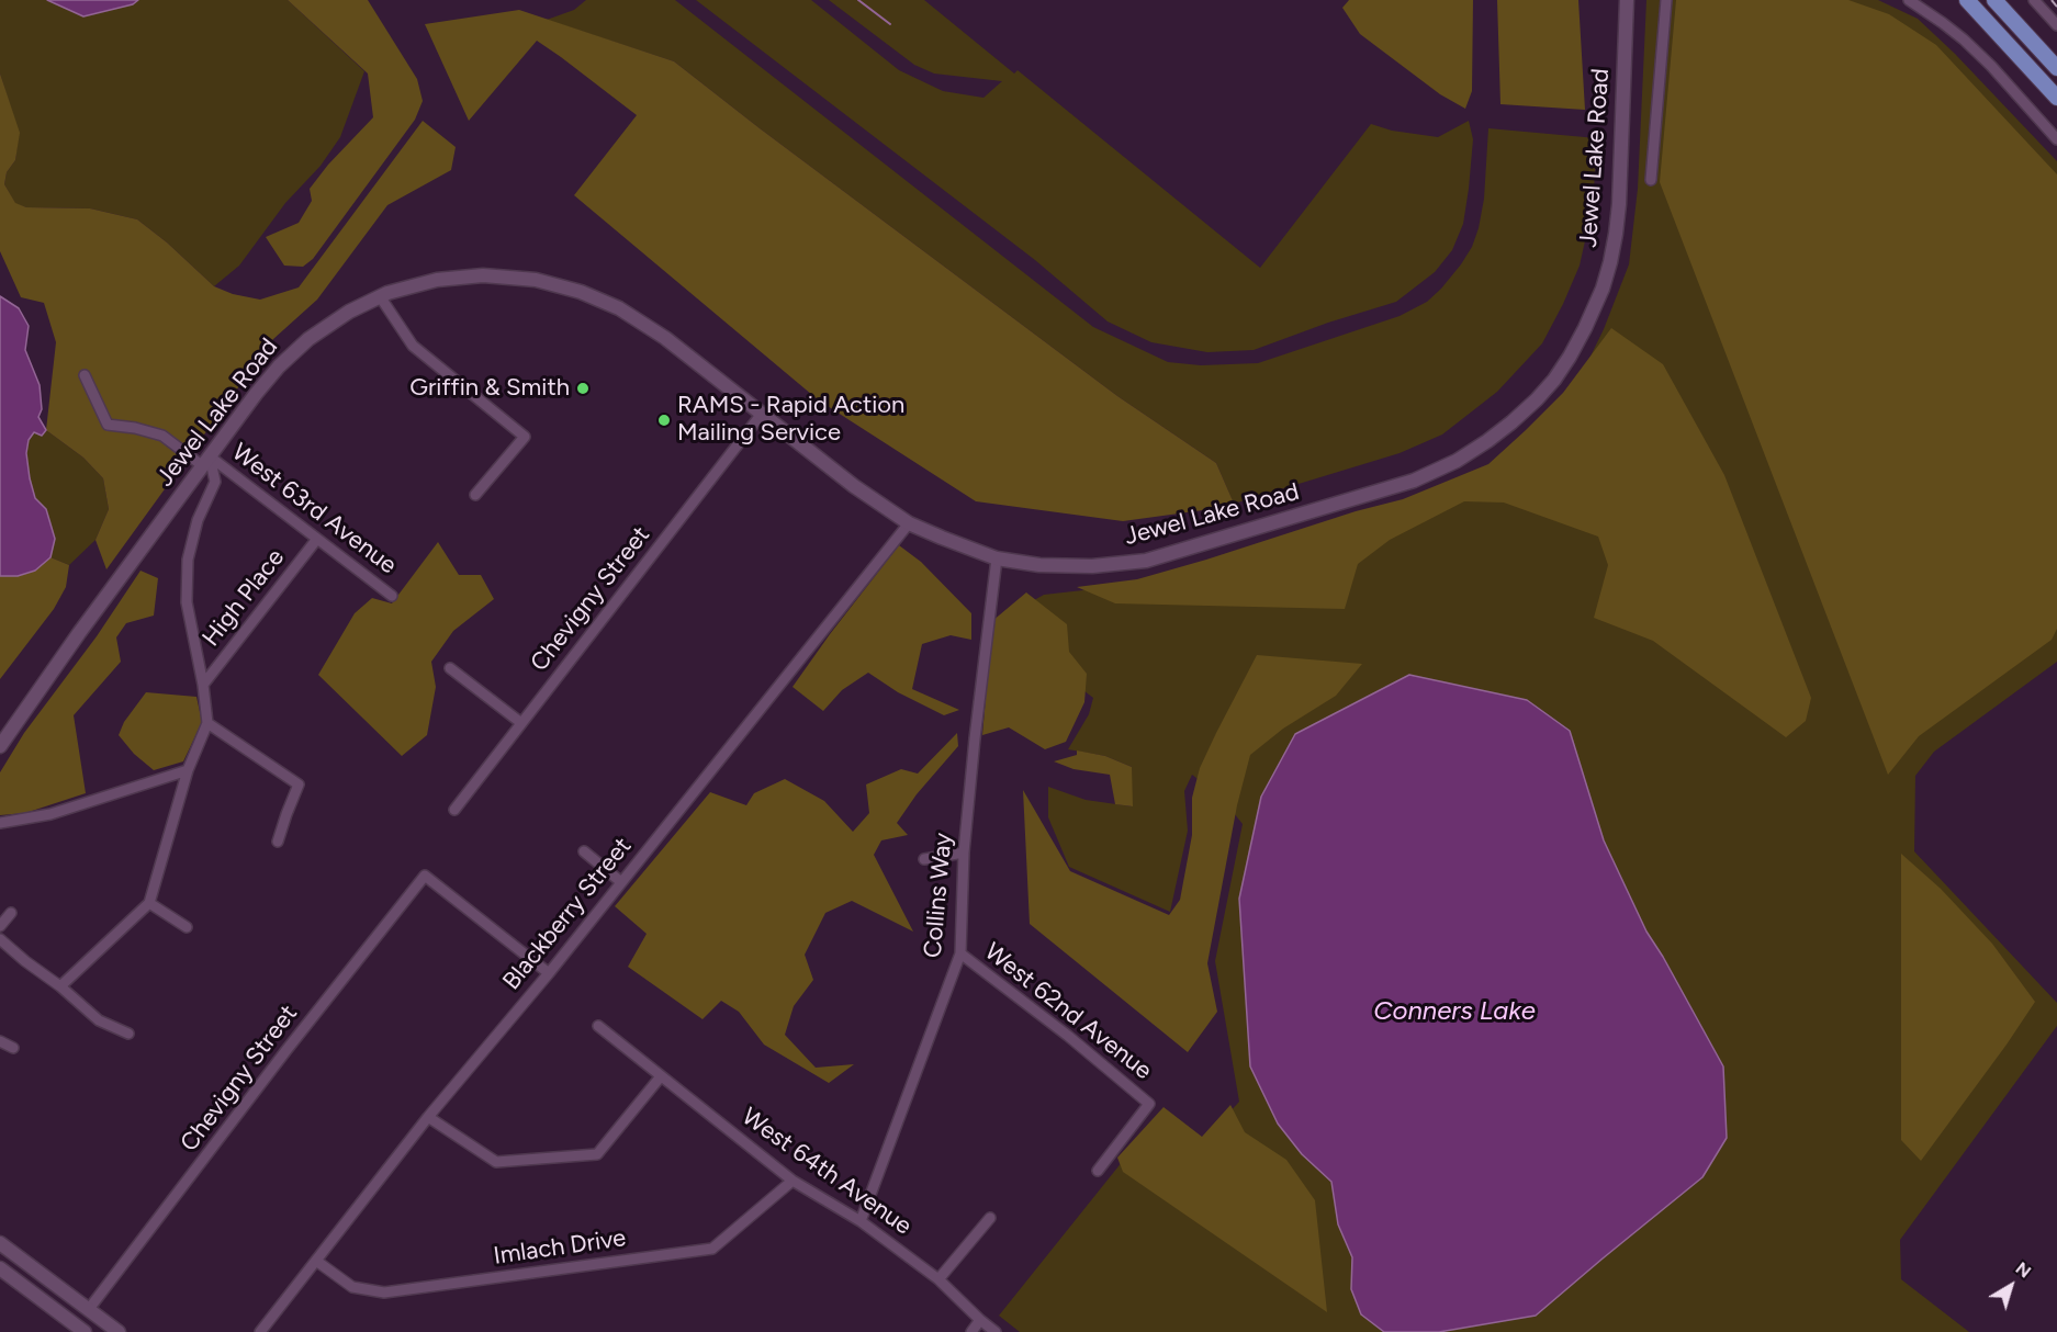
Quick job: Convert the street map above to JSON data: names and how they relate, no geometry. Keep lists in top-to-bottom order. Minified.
{"streets":{"main road":["Jewel Lake Road"],"street":["West 63rd Avenue","High Place","Chevigny Street","Collins Way","Blackberry Street","West 62nd Avenue","West 64th Avenue","Imlach Drive"]},"crossings":[["Jewel Lake Road","West 63rd Avenue"],["Jewel Lake Road","Chevigny Street"],["Jewel Lake Road","Collins Way"],["Jewel Lake Road","Blackberry Street"],["West 63rd Avenue","High Place"],["Chevigny Street","Blackberry Street"],["Collins Way","West 62nd Avenue"],["Collins Way","West 64th Avenue"],["Blackberry Street","Imlach Drive"],["West 64th Avenue","Imlach Drive"]],"water":["Conners Lake"],"places":["Griffin & Smith","RAMS - Rapid Action Mailing Service"],"north":"top right"}
